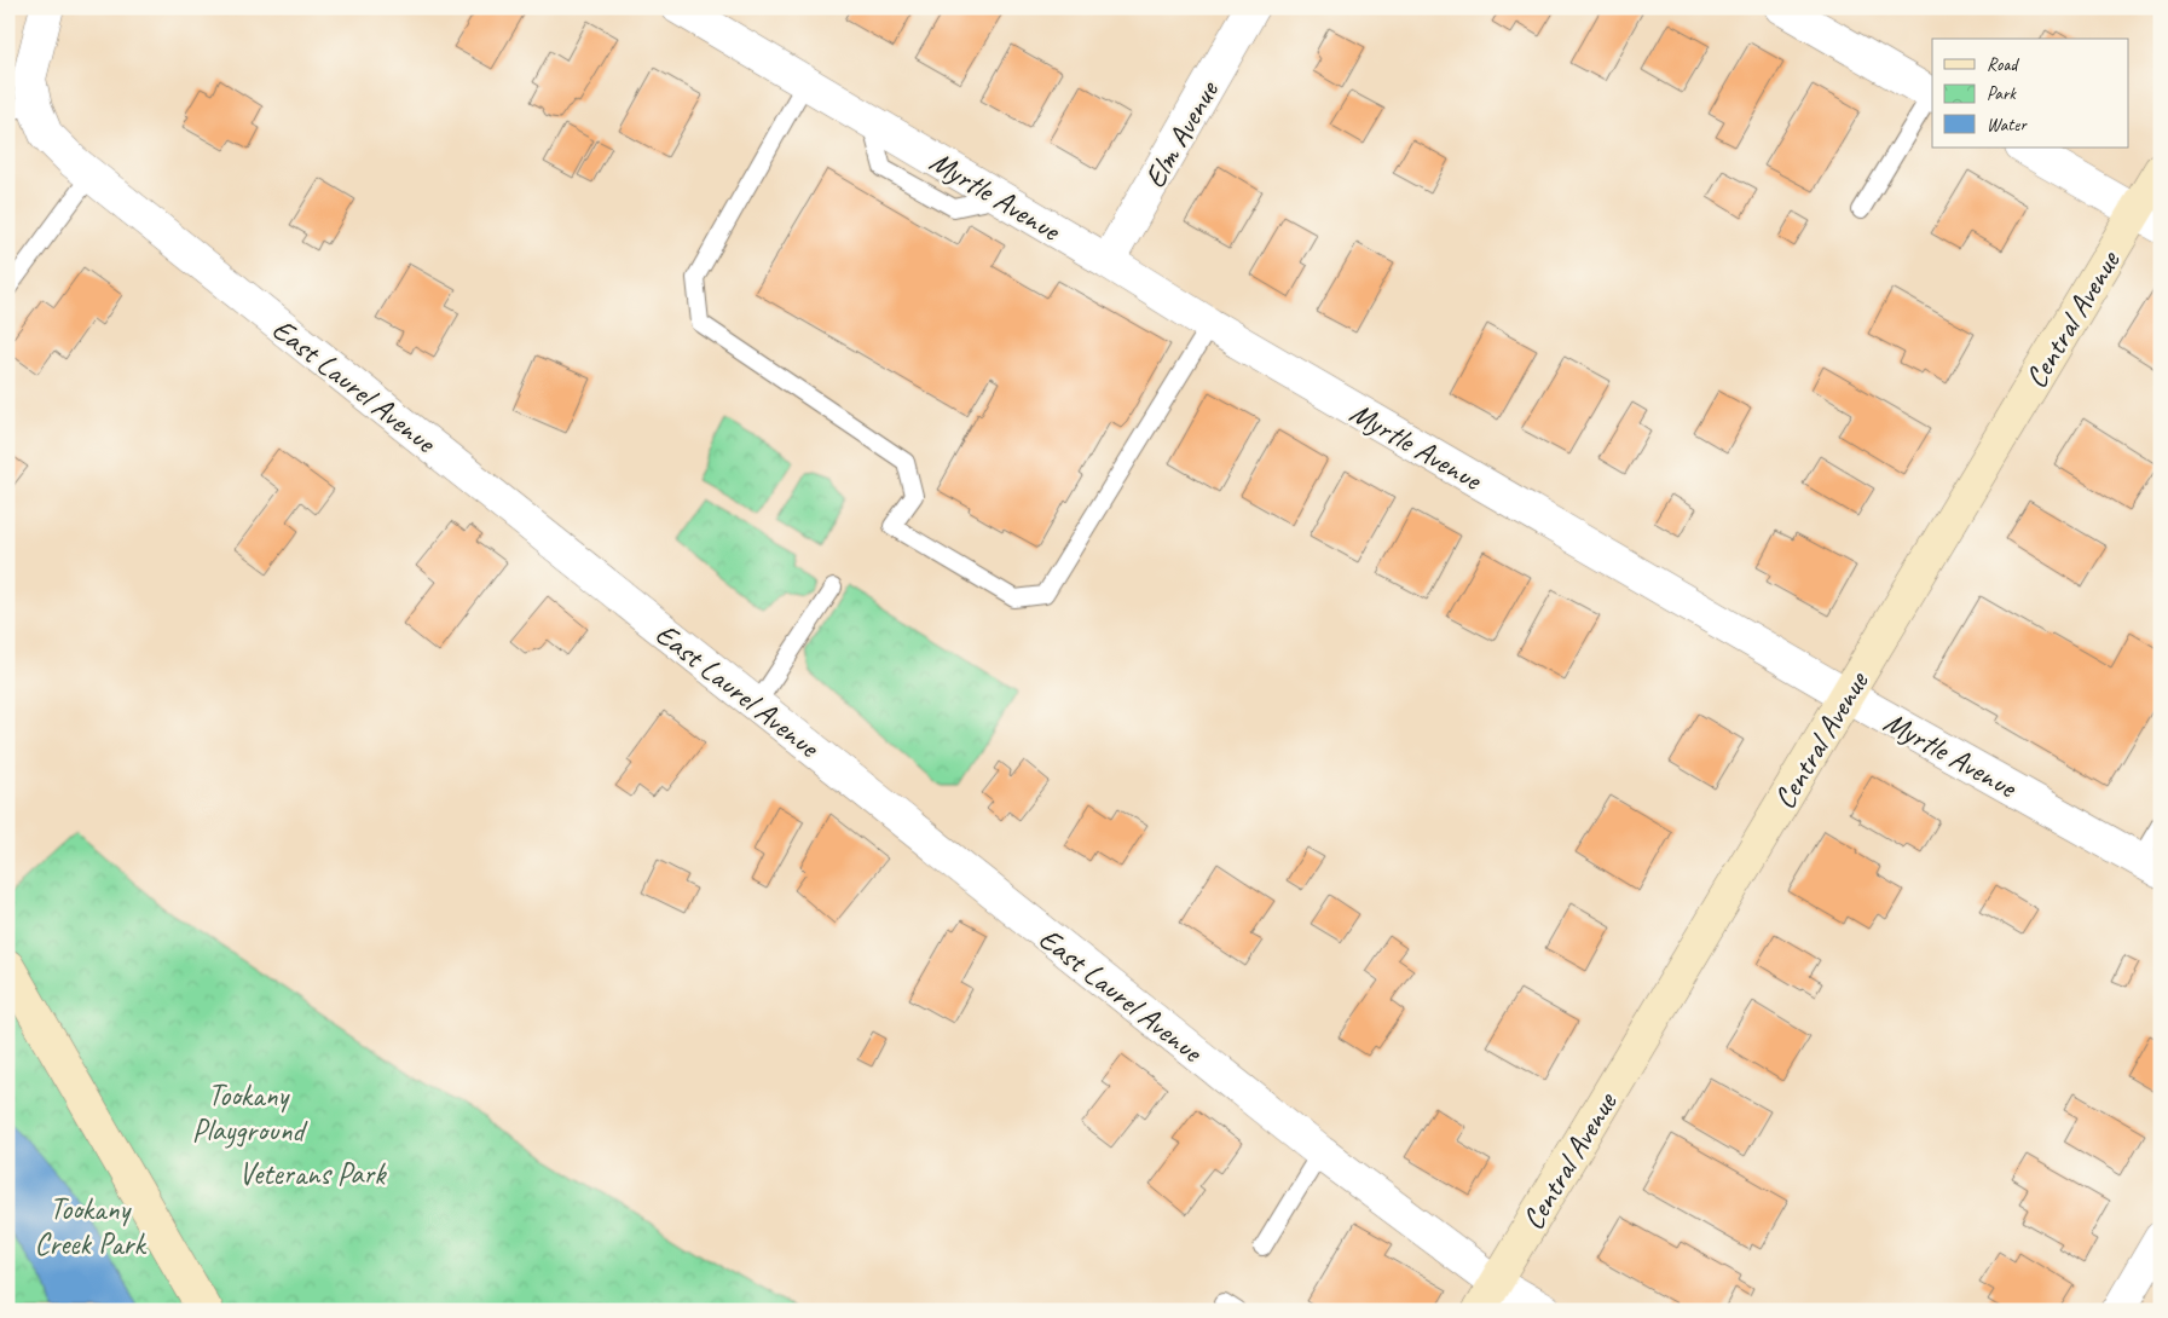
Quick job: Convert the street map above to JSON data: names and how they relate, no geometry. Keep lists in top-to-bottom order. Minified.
{"streets":{"main road":["Central Avenue"],"street":["Elm Avenue","Myrtle Avenue","East Laurel Avenue"]},"crossings":[["Elm Avenue","Myrtle Avenue"],["Myrtle Avenue","Central Avenue"],["Central Avenue","East Laurel Avenue"]],"parks":["Tookany Playground","Veterans Park","Tookany Creek Park"],"legend":["Road","Park","Water"]}
